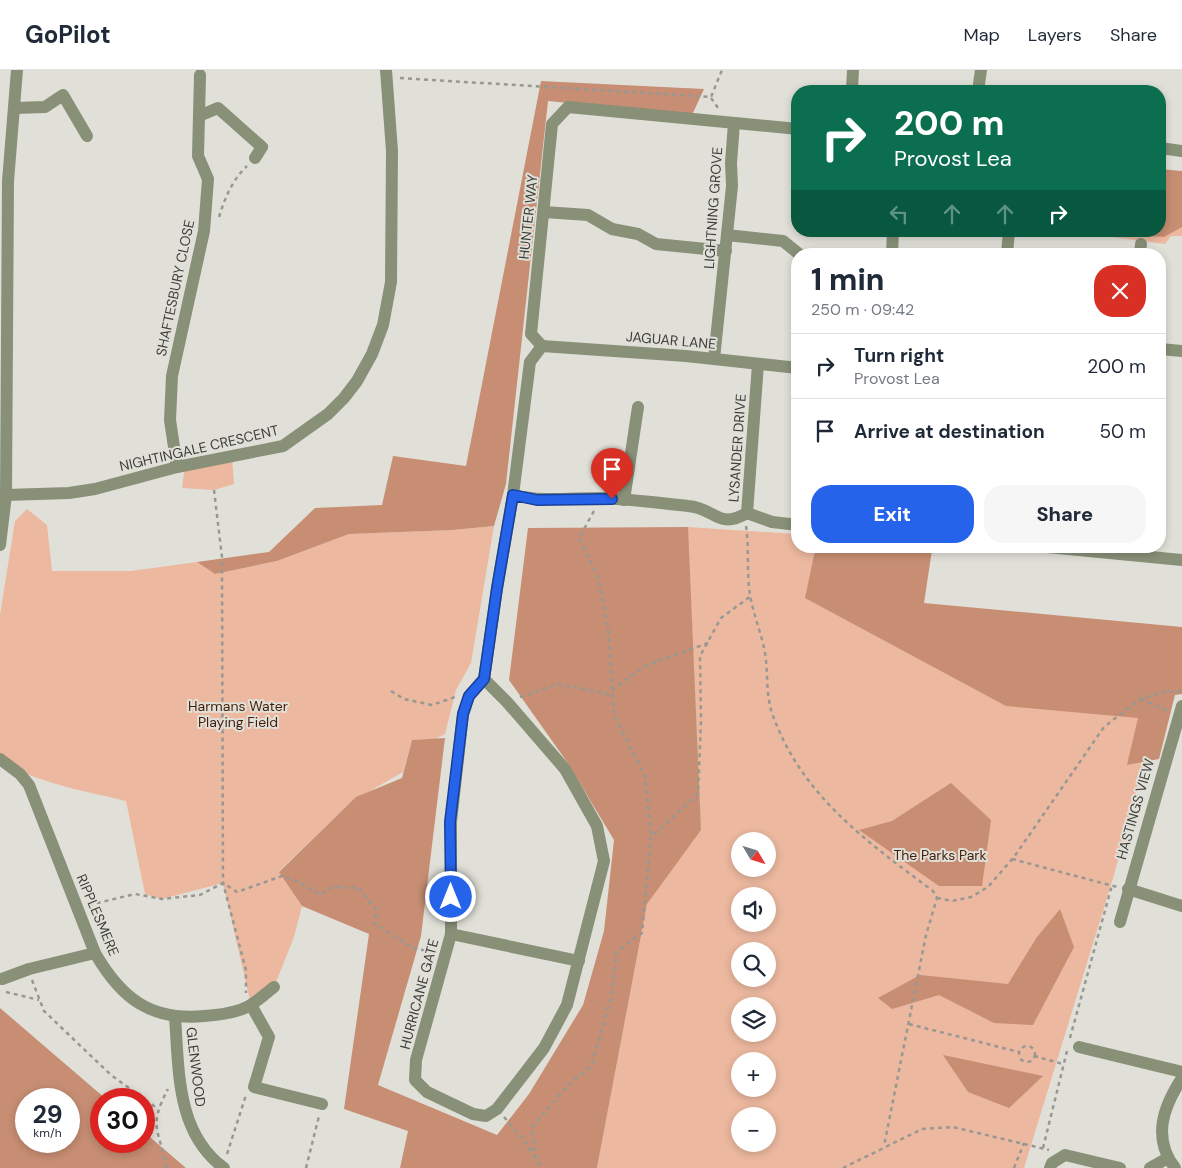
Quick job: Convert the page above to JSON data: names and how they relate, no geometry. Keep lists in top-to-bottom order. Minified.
{"streets":{"street":["LIGHTNING GROVE","HUNTER WAY","SHAFTESBURY CLOSE","JAGUAR LANE","NIGHTINGALE CRESCENT","LYSANDER DRIVE","HASTINGS VIEW","RIPPLESMERE","HURRICANE GATE","GLENWOOD"]},"crossings":[["LIGHTNING GROVE","HUNTER WAY"],["LIGHTNING GROVE","JAGUAR LANE"],["HUNTER WAY","JAGUAR LANE"],["SHAFTESBURY CLOSE","NIGHTINGALE CRESCENT"],["JAGUAR LANE","LYSANDER DRIVE"],["RIPPLESMERE","GLENWOOD"]],"parks":["Harmans Water Playing Field","The Parks Park"],"north":"bottom right","page":{"header":"GoPilot","nav":["Map","Layers","Share"],"turn":["200 m","Provost Lea"],"heading":["1 min","250 m · 09:42"],"list":[{"name":"Turn right","note":"Provost Lea","value":"200 m"},{"name":"Arrive at destination","value":"50 m"}],"buttons":["Exit","Share"],"map_buttons":["+","−"],"speed":"29 km/h","limit":"30"}}
